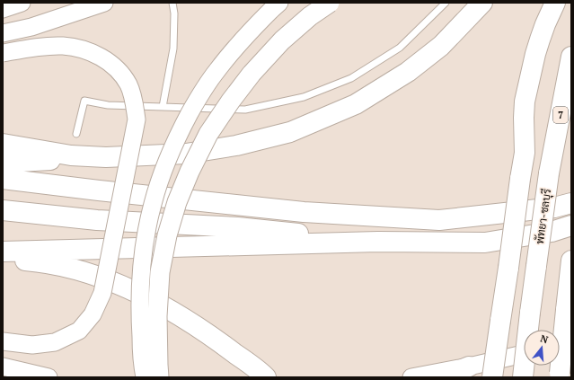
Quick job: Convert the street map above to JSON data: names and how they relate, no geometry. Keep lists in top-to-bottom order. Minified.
{"streets":{"highway":["7","พัทยา-ชลบุรี"]},"north":"top"}
